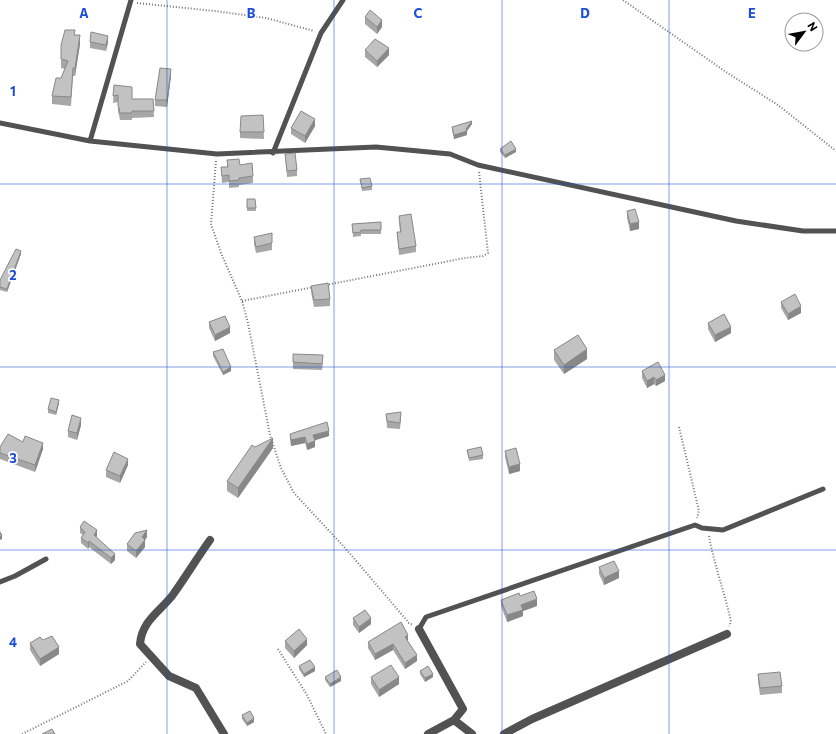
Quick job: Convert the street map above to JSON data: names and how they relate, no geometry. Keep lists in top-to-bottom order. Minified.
{"north":"top right","grid":{"columns":["A","B","C","D","E"],"rows":["1","2","3","4"]}}
